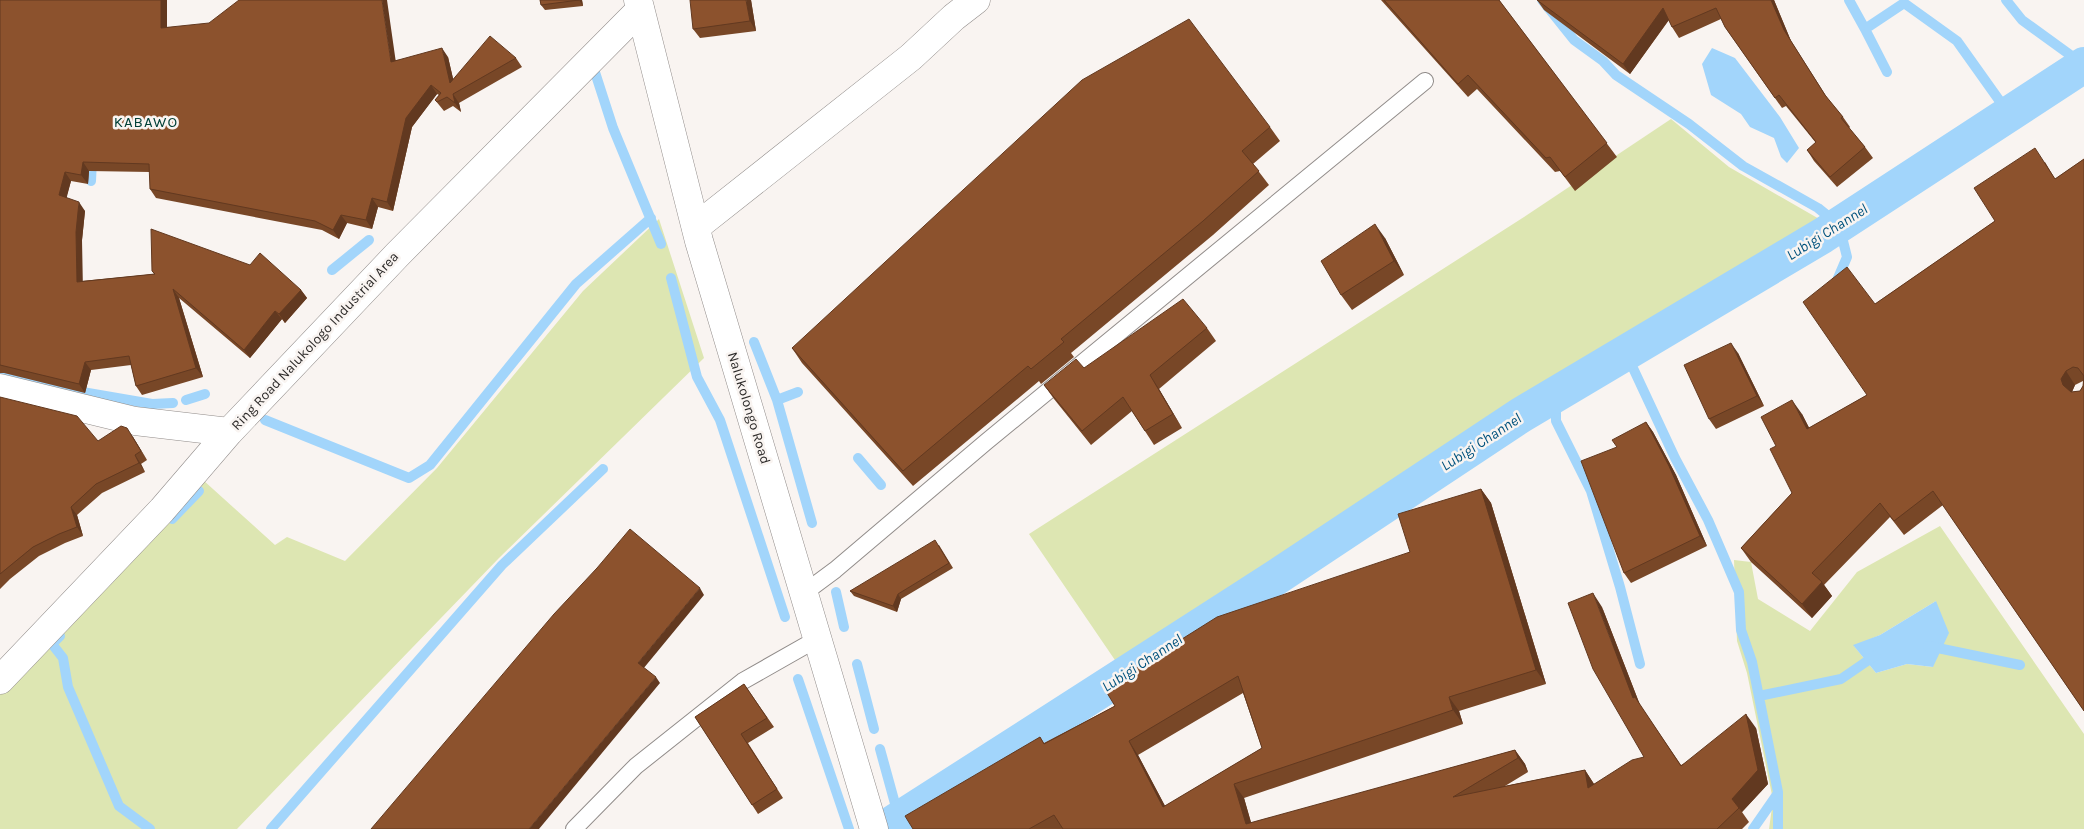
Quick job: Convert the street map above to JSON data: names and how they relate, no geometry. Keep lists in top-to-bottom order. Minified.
{"streets":{"street":["Ring Road Nalukologo Industrial Area","Nalukolongo Road"]},"crossings":[["Ring Road Nalukologo Industrial Area","Nalukolongo Road"]],"districts":["KABAWO"],"water":["Lubigi Channel"]}
